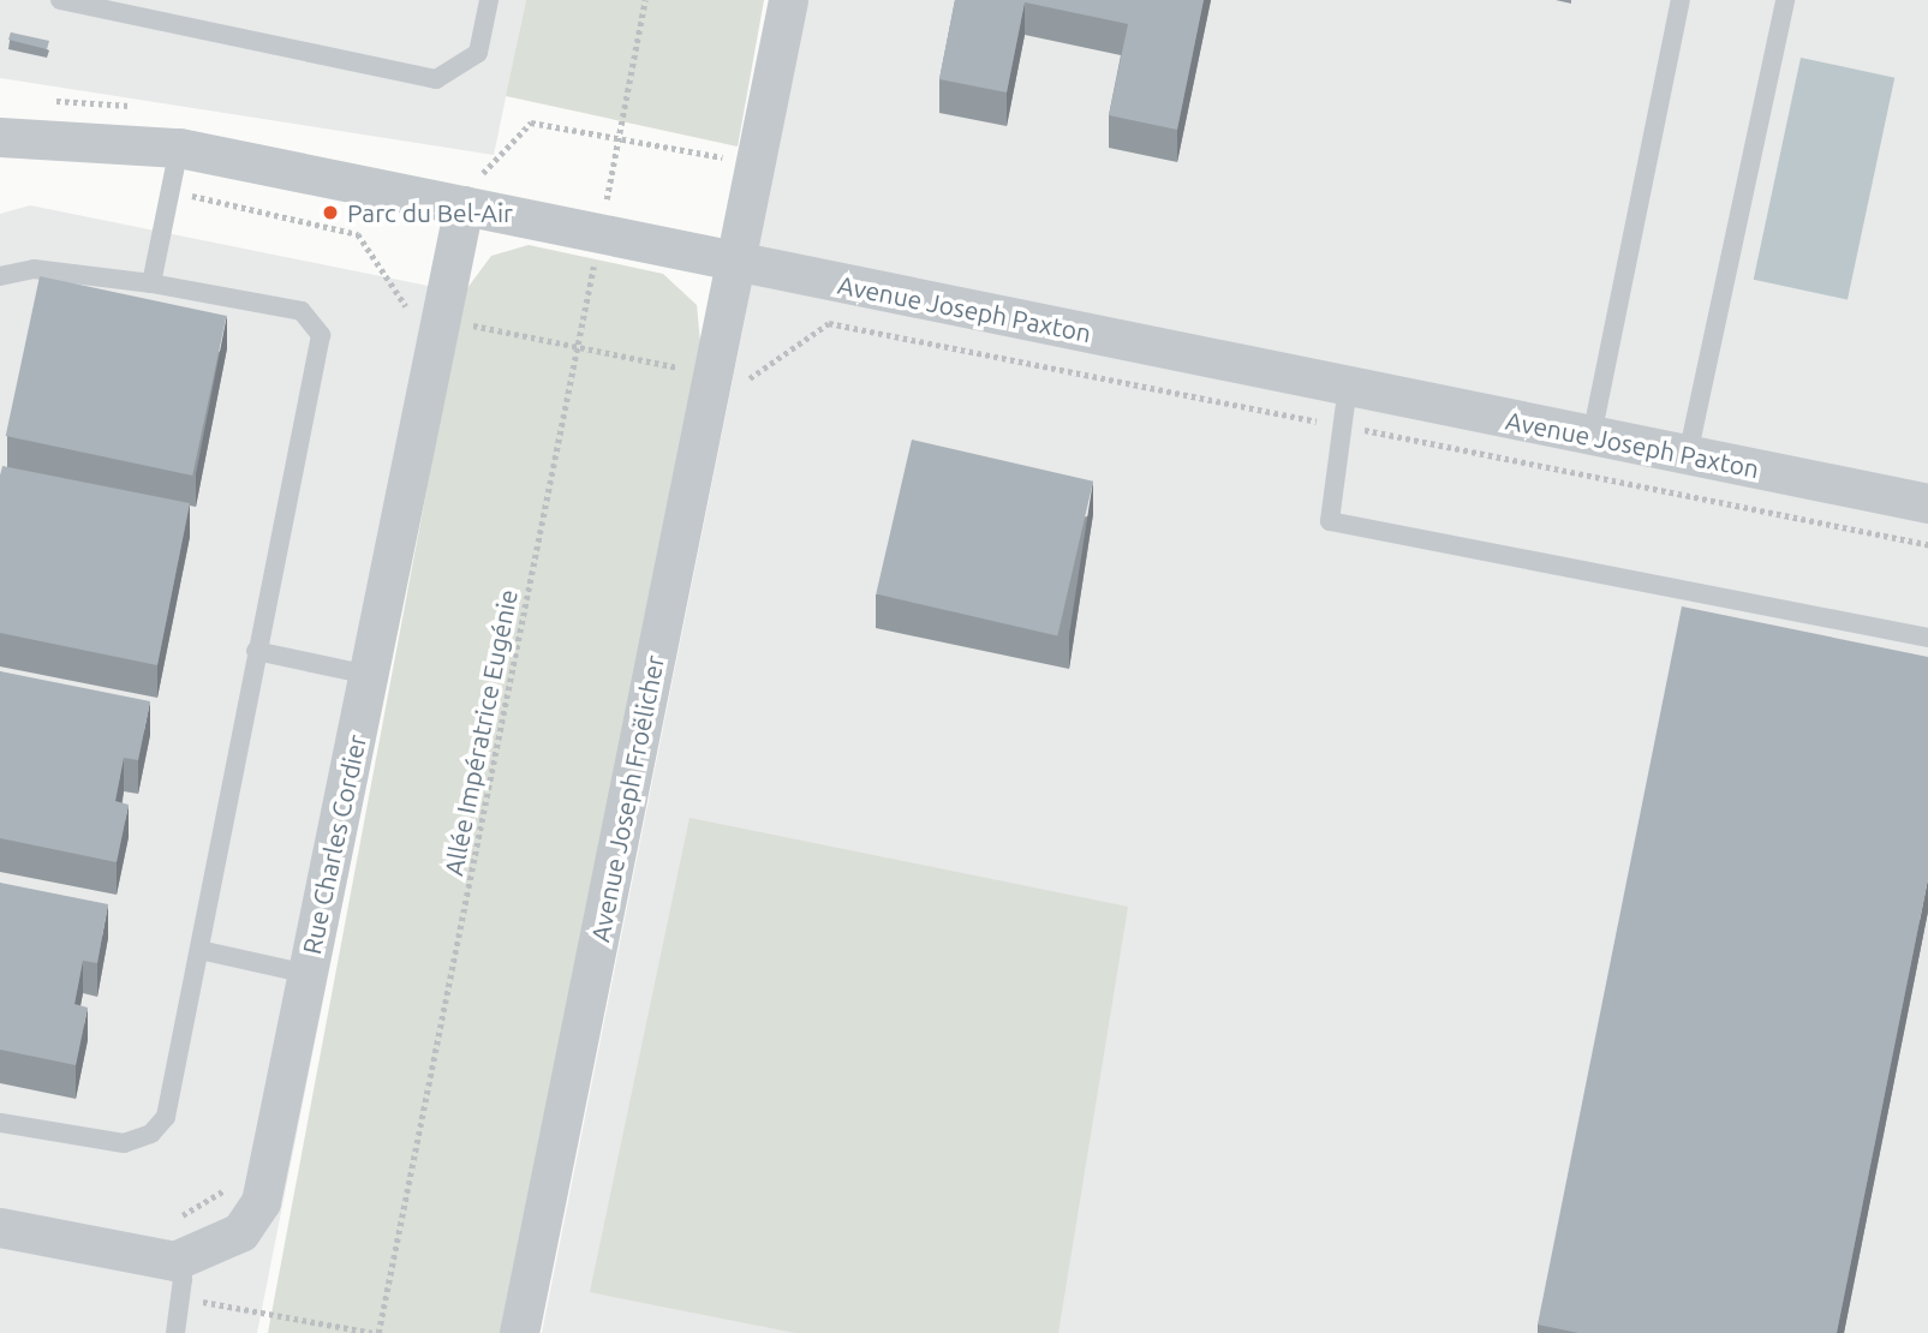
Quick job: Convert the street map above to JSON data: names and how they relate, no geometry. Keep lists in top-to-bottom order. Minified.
{"streets":{"street":["Avenue Joseph Paxton","Avenue Joseph Froëlicher","Rue Charles Cordier"],"path":["Allée Impératrice Eugénie"]},"crossings":[["Avenue Joseph Paxton","Allée Impératrice Eugénie"],["Avenue Joseph Paxton","Avenue Joseph Froëlicher"],["Avenue Joseph Paxton","Rue Charles Cordier"]],"places":["Parc du Bel-Air"]}
